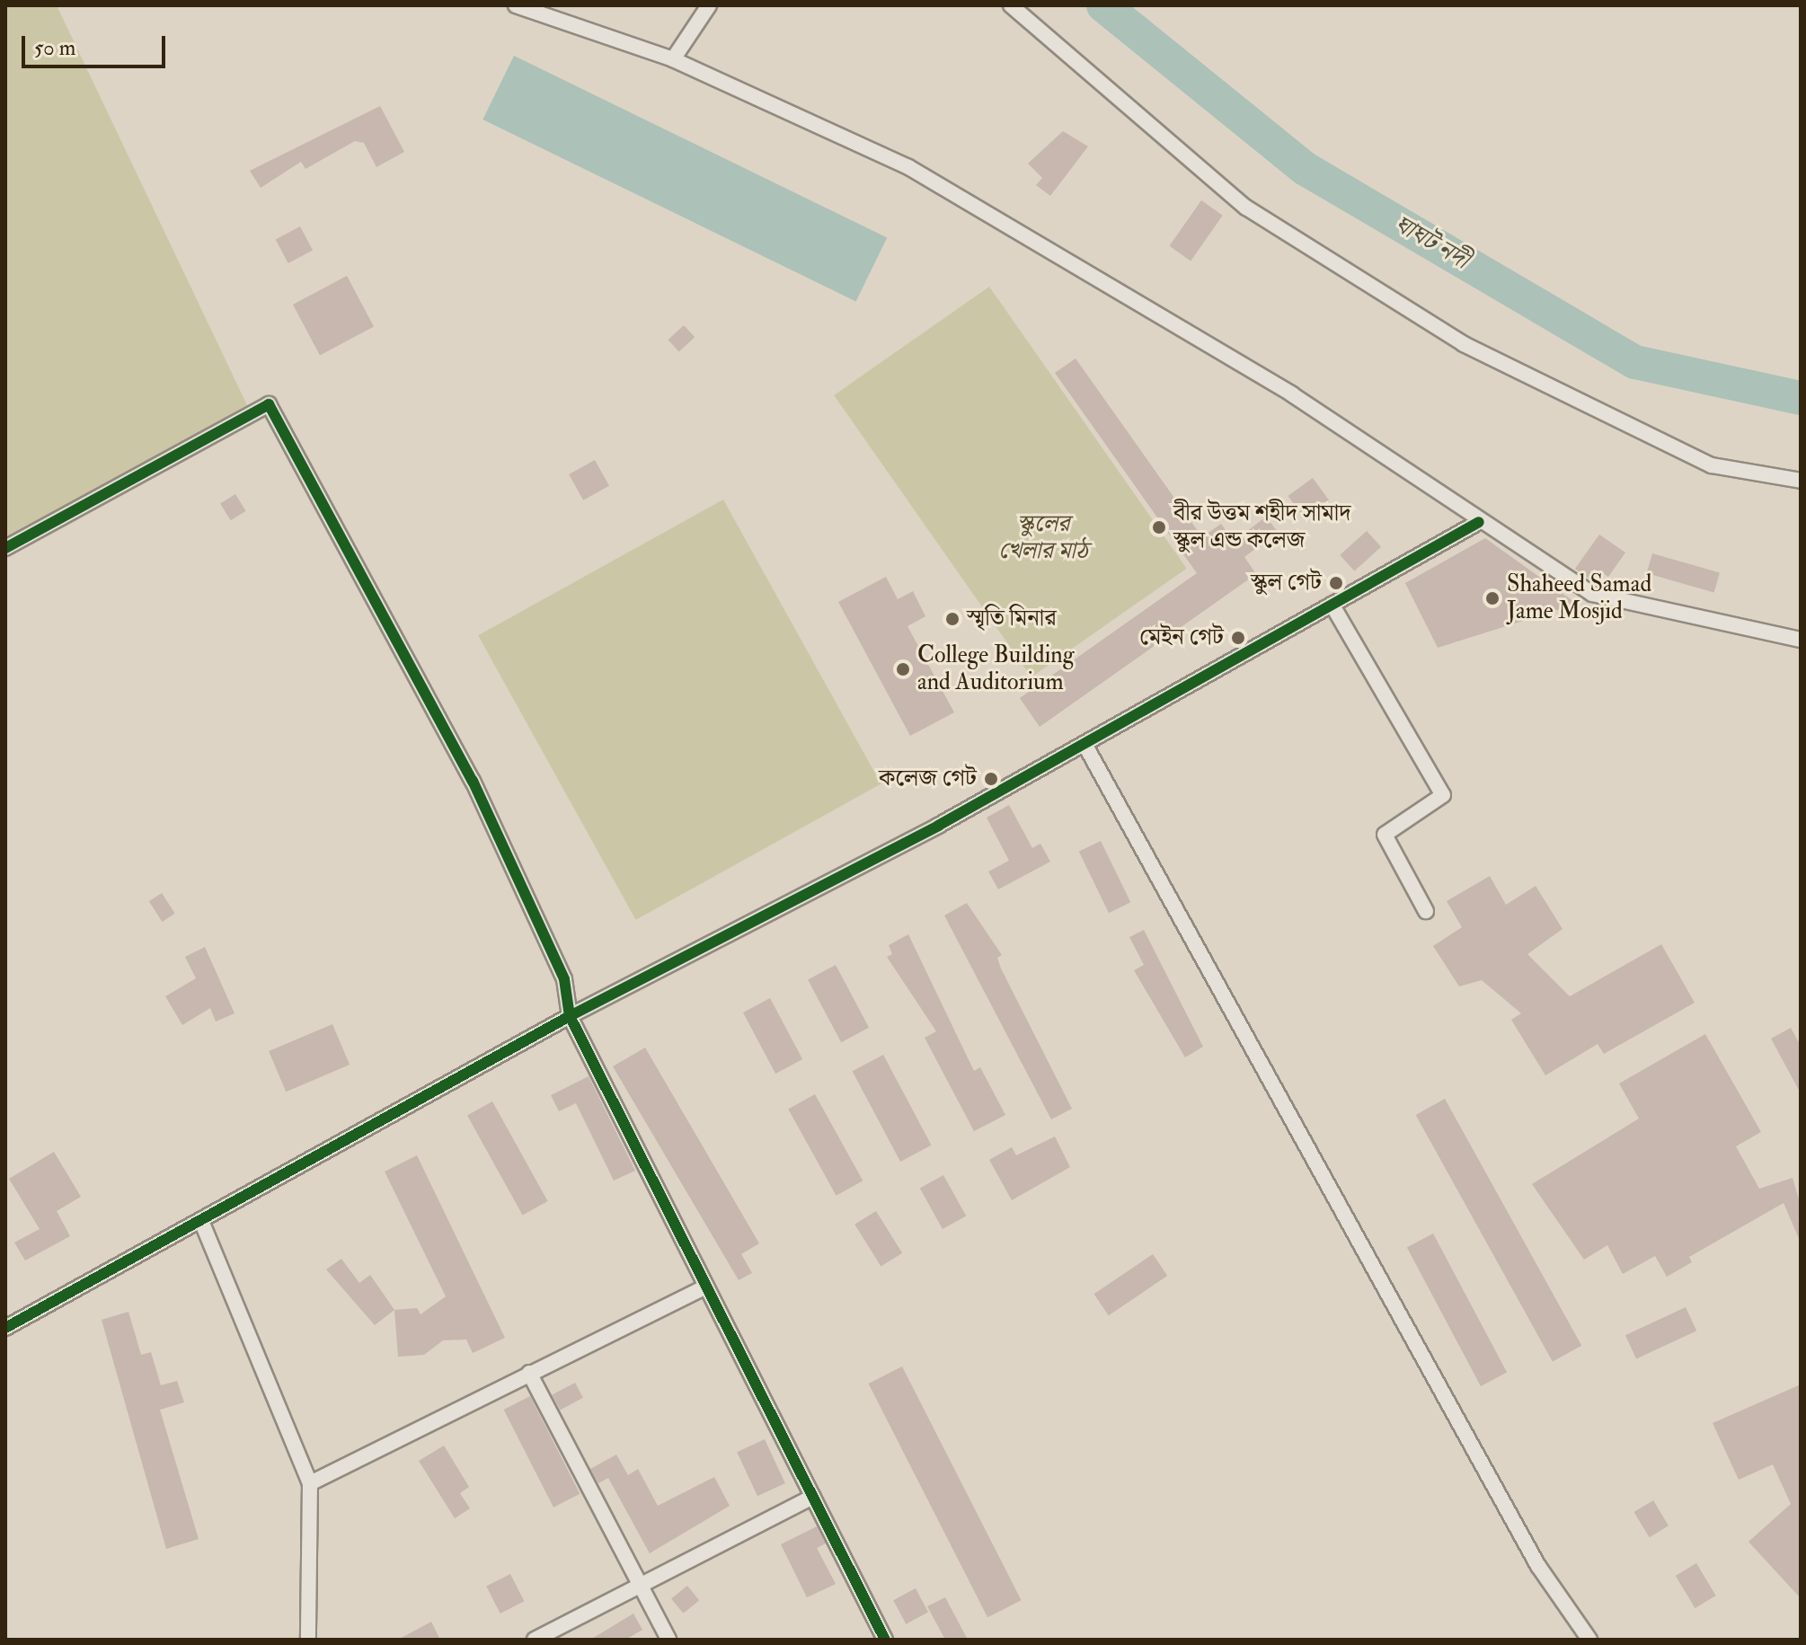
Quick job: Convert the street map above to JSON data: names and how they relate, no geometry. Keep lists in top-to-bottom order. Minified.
{"water":["ঘাঘট নদী"],"parks":["স্কুলের খেলার মাঠ"],"places":["বীর উত্তম শহীদ সামাদ স্কুল এন্ড কলেজ","স্কুল গেট","Shaheed Samad Jame Mosjid","স্মৃতি মিনার","মেইন গেট","College Building and Auditorium","কলেজ গেট"],"scale_bar":"50 m"}
